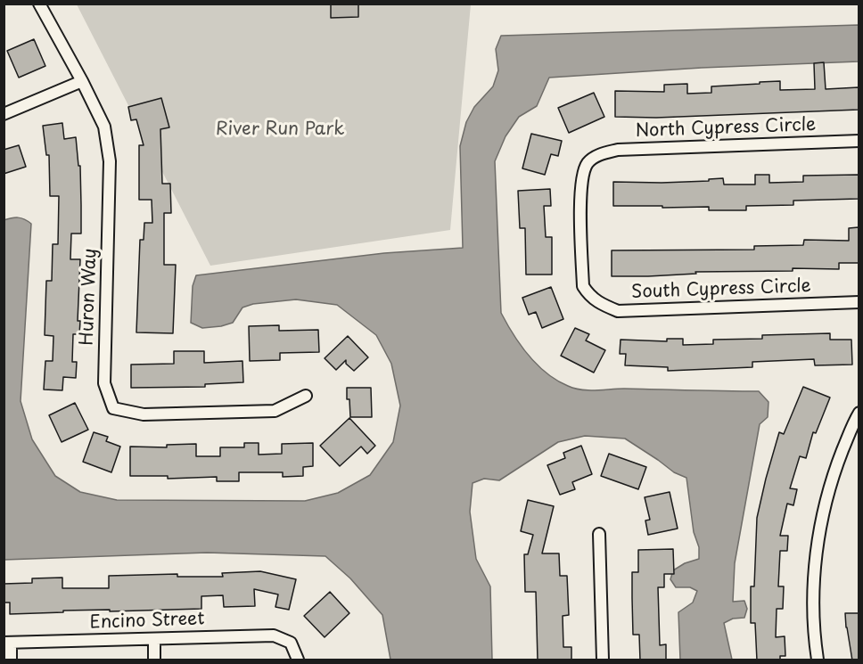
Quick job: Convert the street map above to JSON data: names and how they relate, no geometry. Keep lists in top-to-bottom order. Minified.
{"streets":{"street":["North Cypress Circle","South Cypress Circle","Huron Way","Encino Street"]},"crossings":[["North Cypress Circle","South Cypress Circle"]],"parks":["River Run Park"]}
